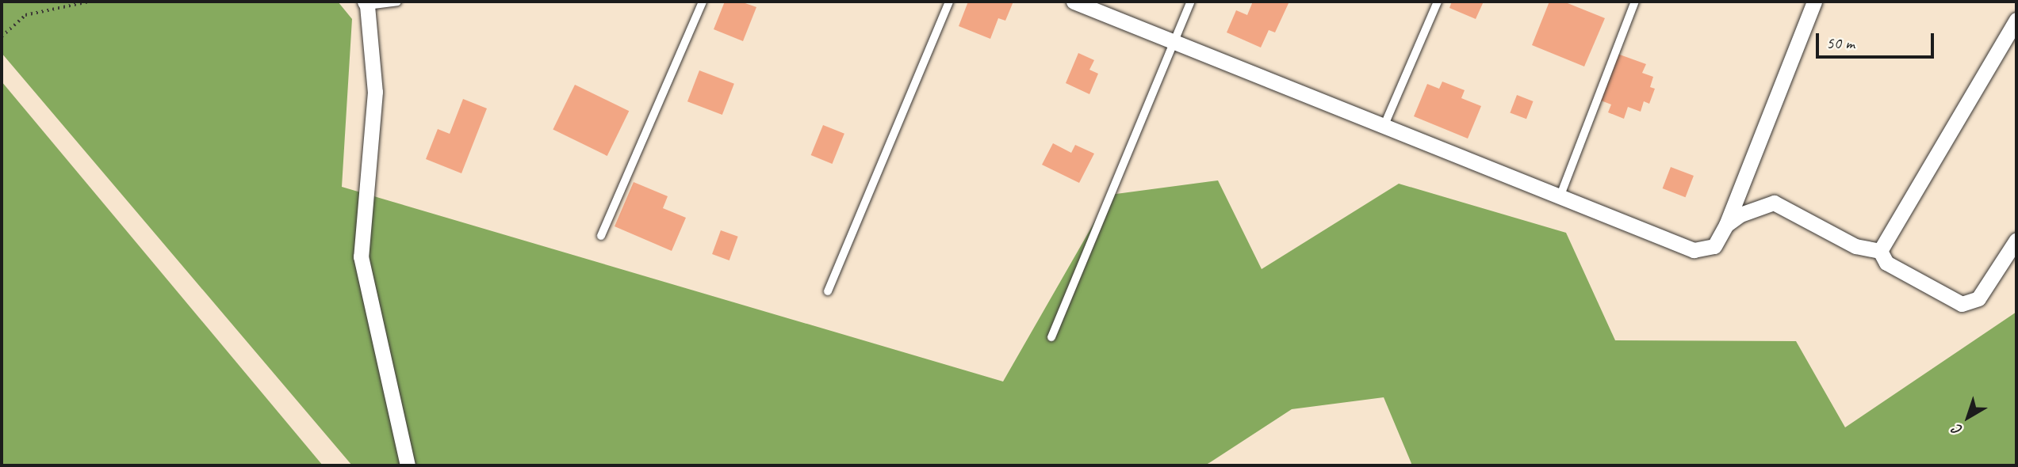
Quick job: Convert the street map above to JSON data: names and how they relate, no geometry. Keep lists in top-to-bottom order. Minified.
{"scale_bar":"50 m","north":"bottom left"}
